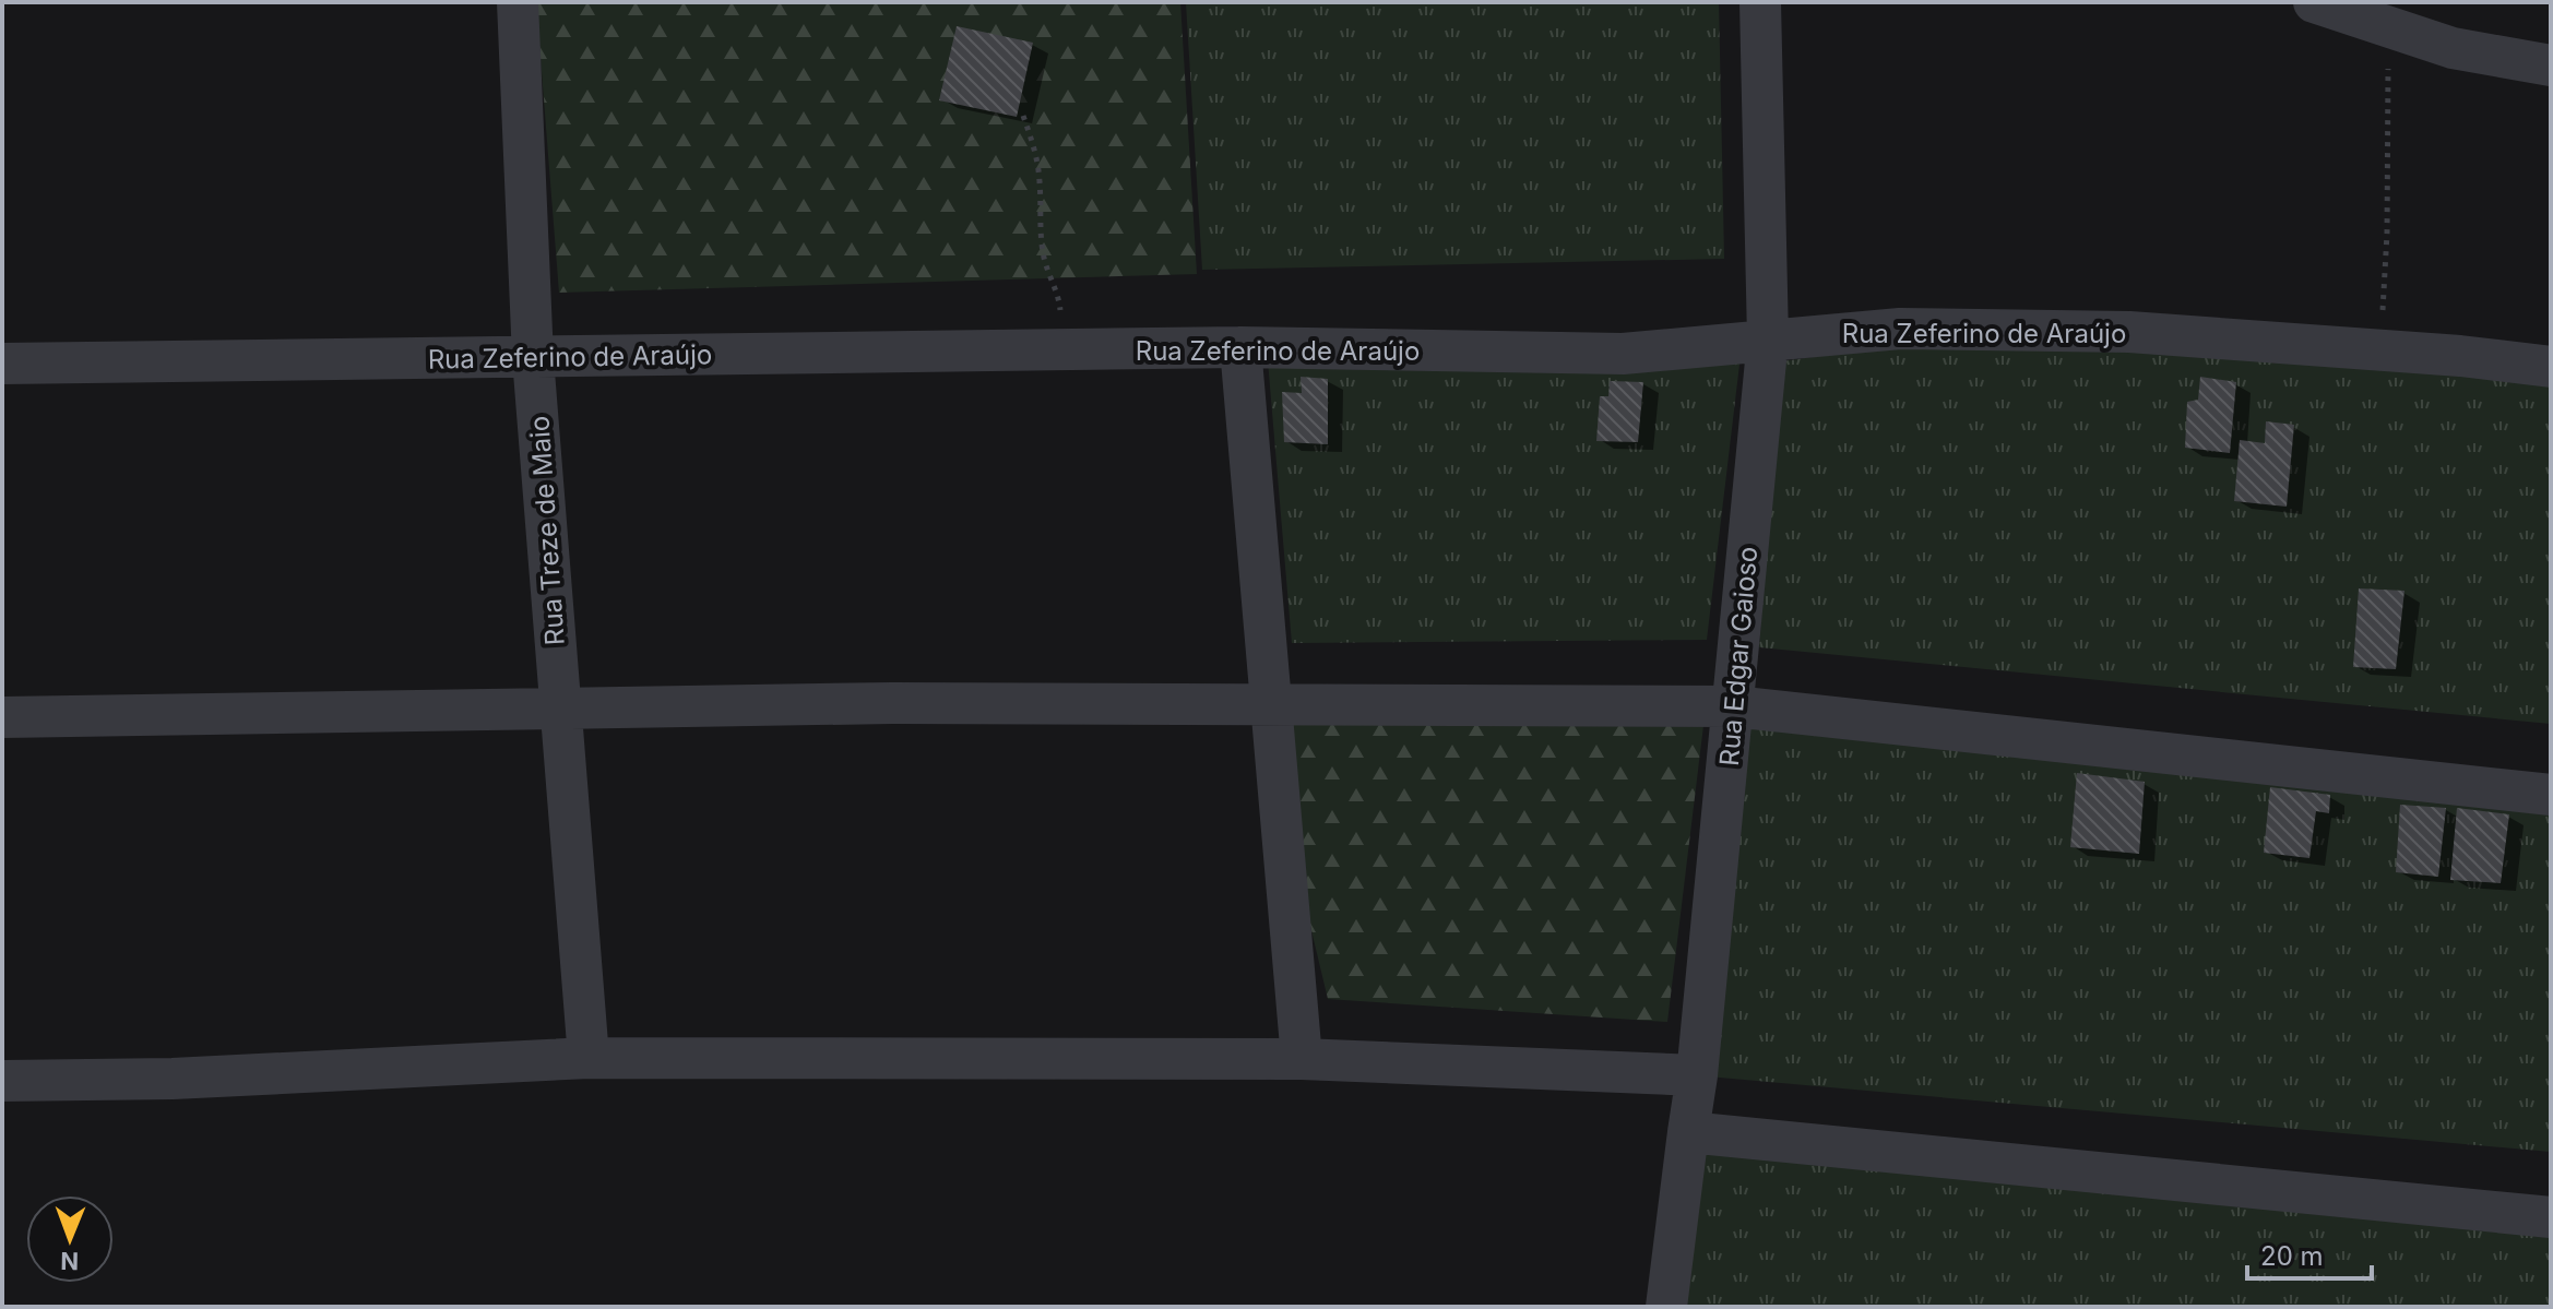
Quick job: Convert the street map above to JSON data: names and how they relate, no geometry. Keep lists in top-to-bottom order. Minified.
{"streets":{"street":["Rua Zeferino de Araújo","Rua Treze de Maio","Rua Edgar Gaioso"]},"crossings":[["Rua Zeferino de Araújo","Rua Treze de Maio"],["Rua Zeferino de Araújo","Rua Edgar Gaioso"]],"scale_bar":"20 m","north":"bottom"}
